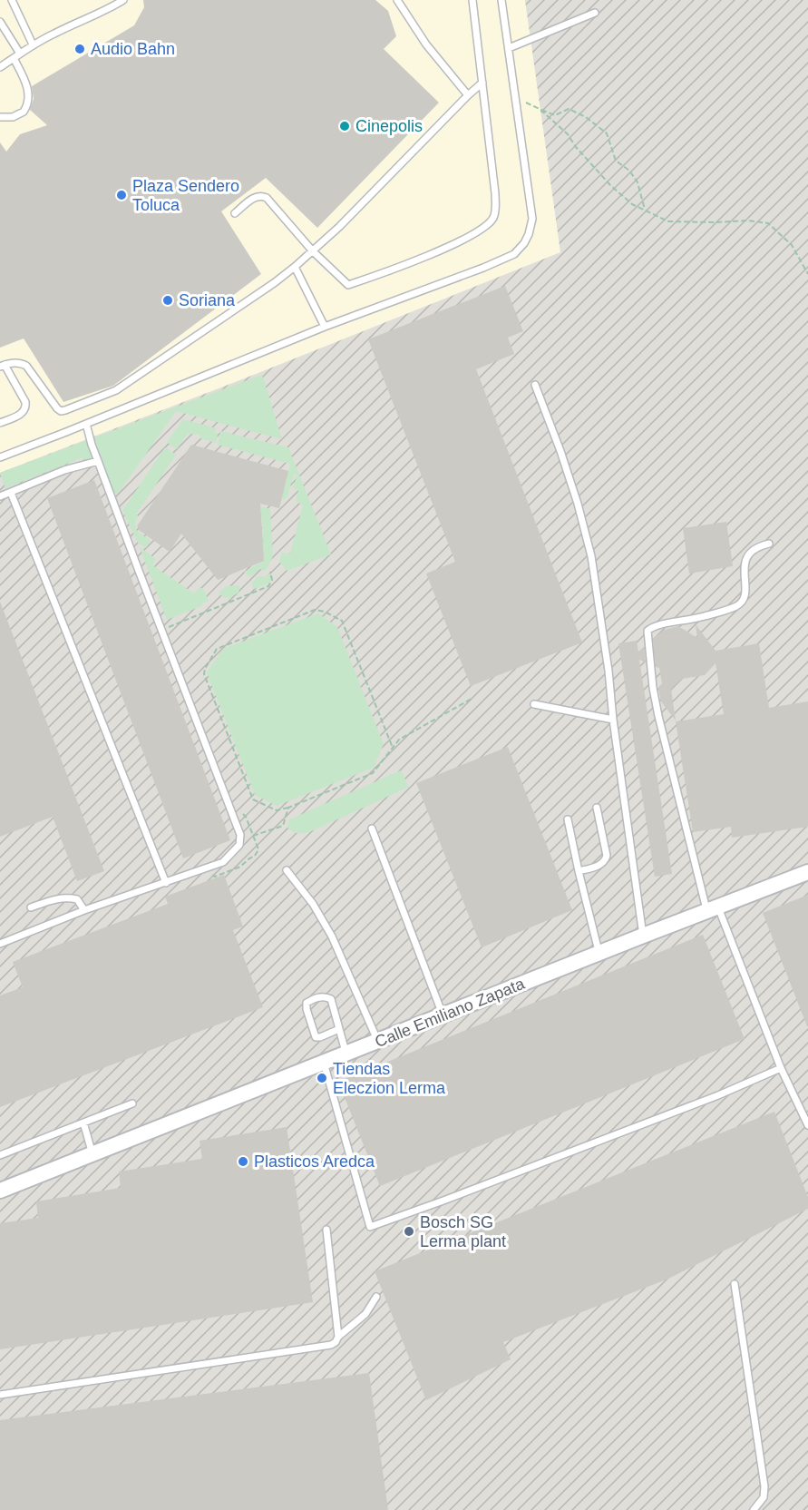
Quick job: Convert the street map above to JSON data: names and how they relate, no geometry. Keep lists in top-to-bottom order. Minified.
{"streets":{"street":["Calle Emiliano Zapata"]},"places":["Audio Bahn","Cinepolis","Plaza Sendero Toluca","Soriana","Tiendas Eleczion Lerma","Plasticos Aredca","Bosch SG Lerma plant"]}
